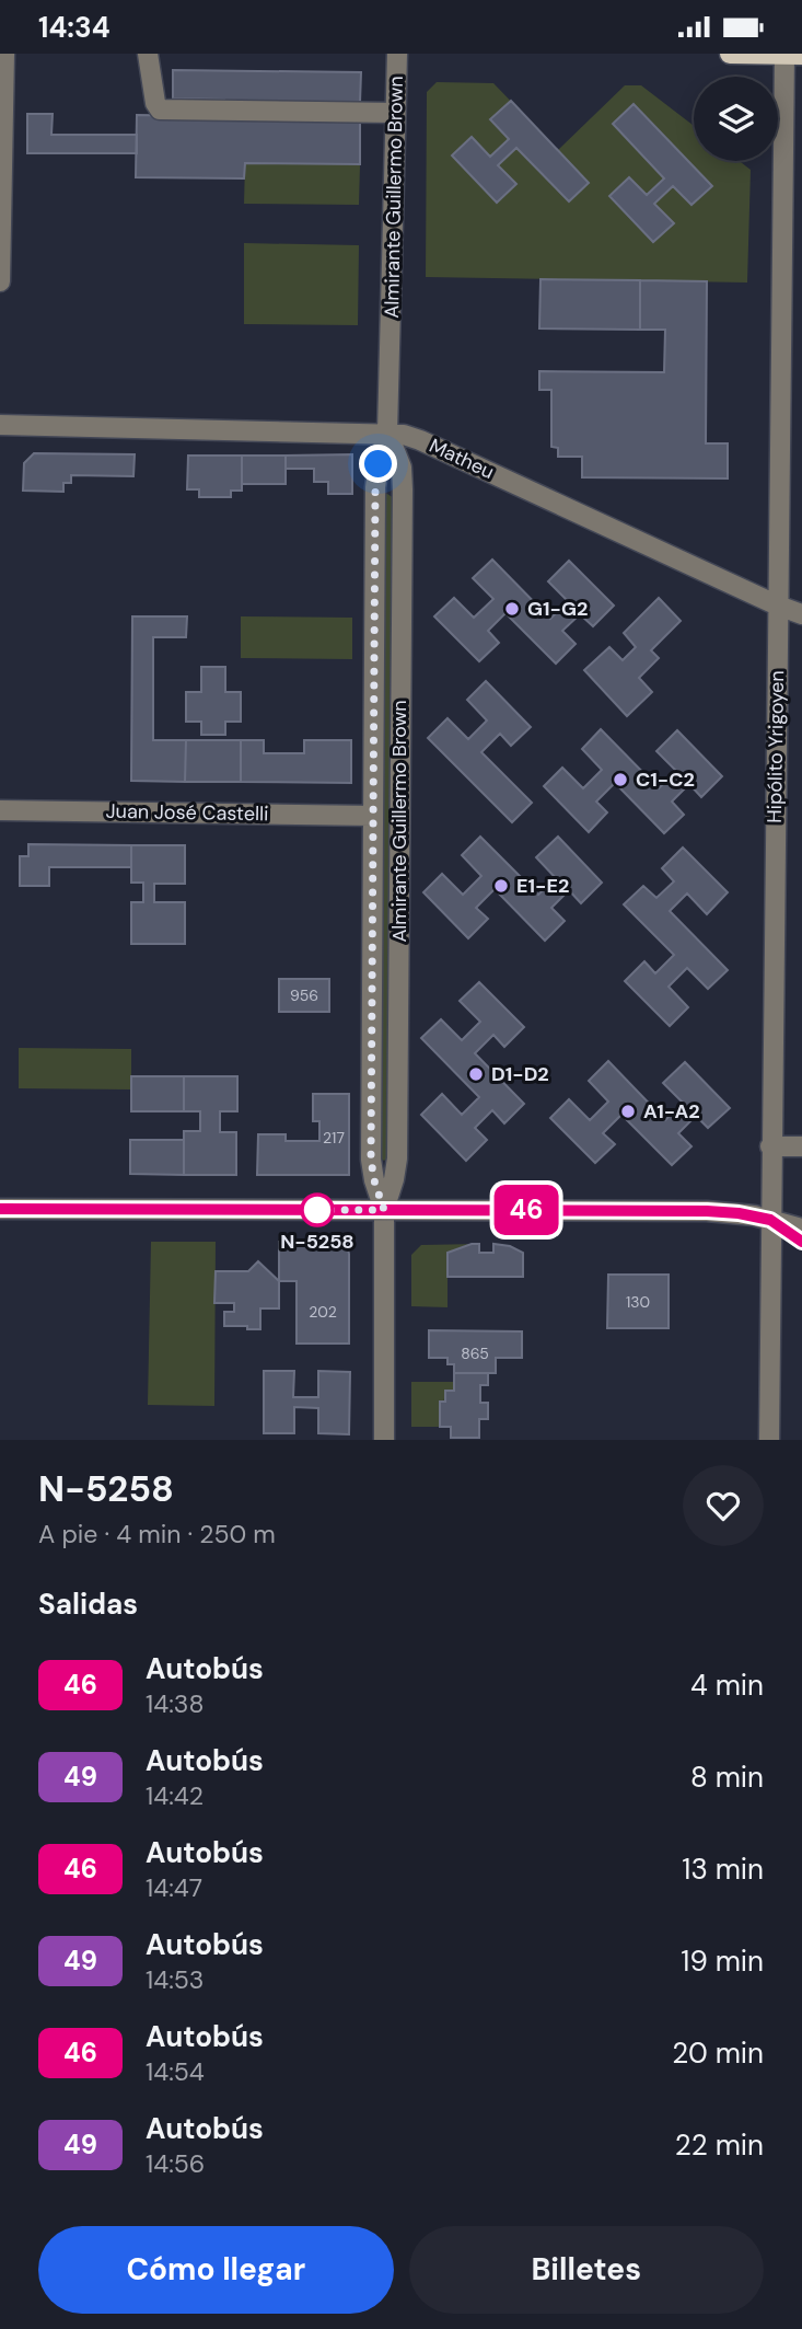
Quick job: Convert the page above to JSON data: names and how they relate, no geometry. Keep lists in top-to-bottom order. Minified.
{"streets":{"street":["Almirante Guillermo Brown","Matheu","Hipólito Yrigoyen","Juan José Castelli"]},"crossings":[["Almirante Guillermo Brown","Matheu"],["Almirante Guillermo Brown","Juan José Castelli"],["Matheu","Hipólito Yrigoyen"]],"places":["G1-G2","C1-C2","E1-E2","D1-D2","A1-A2","N-5258"],"lines":["bus line 46"],"house_numbers":["956","217","130","202","865"],"page":{"status":"14:34","on_map":"46","heading":[["N-5258","A pie · 4 min · 250 m"],"Salidas"],"list":[{"mark":"46","name":"Autobús","note":"14:38","value":"4 min"},{"mark":"49","name":"Autobús","note":"14:42","value":"8 min"},{"mark":"46","name":"Autobús","note":"14:47","value":"13 min"},{"mark":"49","name":"Autobús","note":"14:53","value":"19 min"},{"mark":"46","name":"Autobús","note":"14:54","value":"20 min"},{"mark":"49","name":"Autobús","note":"14:56","value":"22 min"}],"buttons":["Cómo llegar","Billetes"]}}
